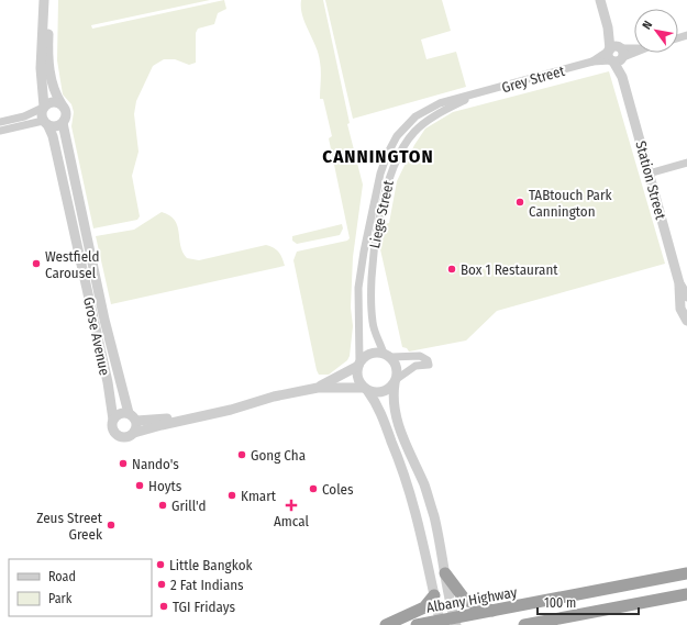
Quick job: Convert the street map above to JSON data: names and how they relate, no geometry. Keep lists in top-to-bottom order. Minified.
{"streets":{"highway":["Albany Highway"],"street":["Grey Street","Station Street","Liege Street","Grose Avenue"]},"crossings":[["Grey Street","Station Street"],["Grey Street","Liege Street"]],"districts":["CANNINGTON"],"places":{"other":["TABtouch Park Cannington","Westfield Carousel","Box 1 Restaurant","Gong Cha","Nando's","Hoyts","Coles","Kmart","Grill'd","Zeus Street Greek","Little Bangkok","2 Fat Indians","TGI Fridays"],"health":["Amcal"]},"legend":["Road","Park"],"scale_bar":"100 m","north":"top left"}
